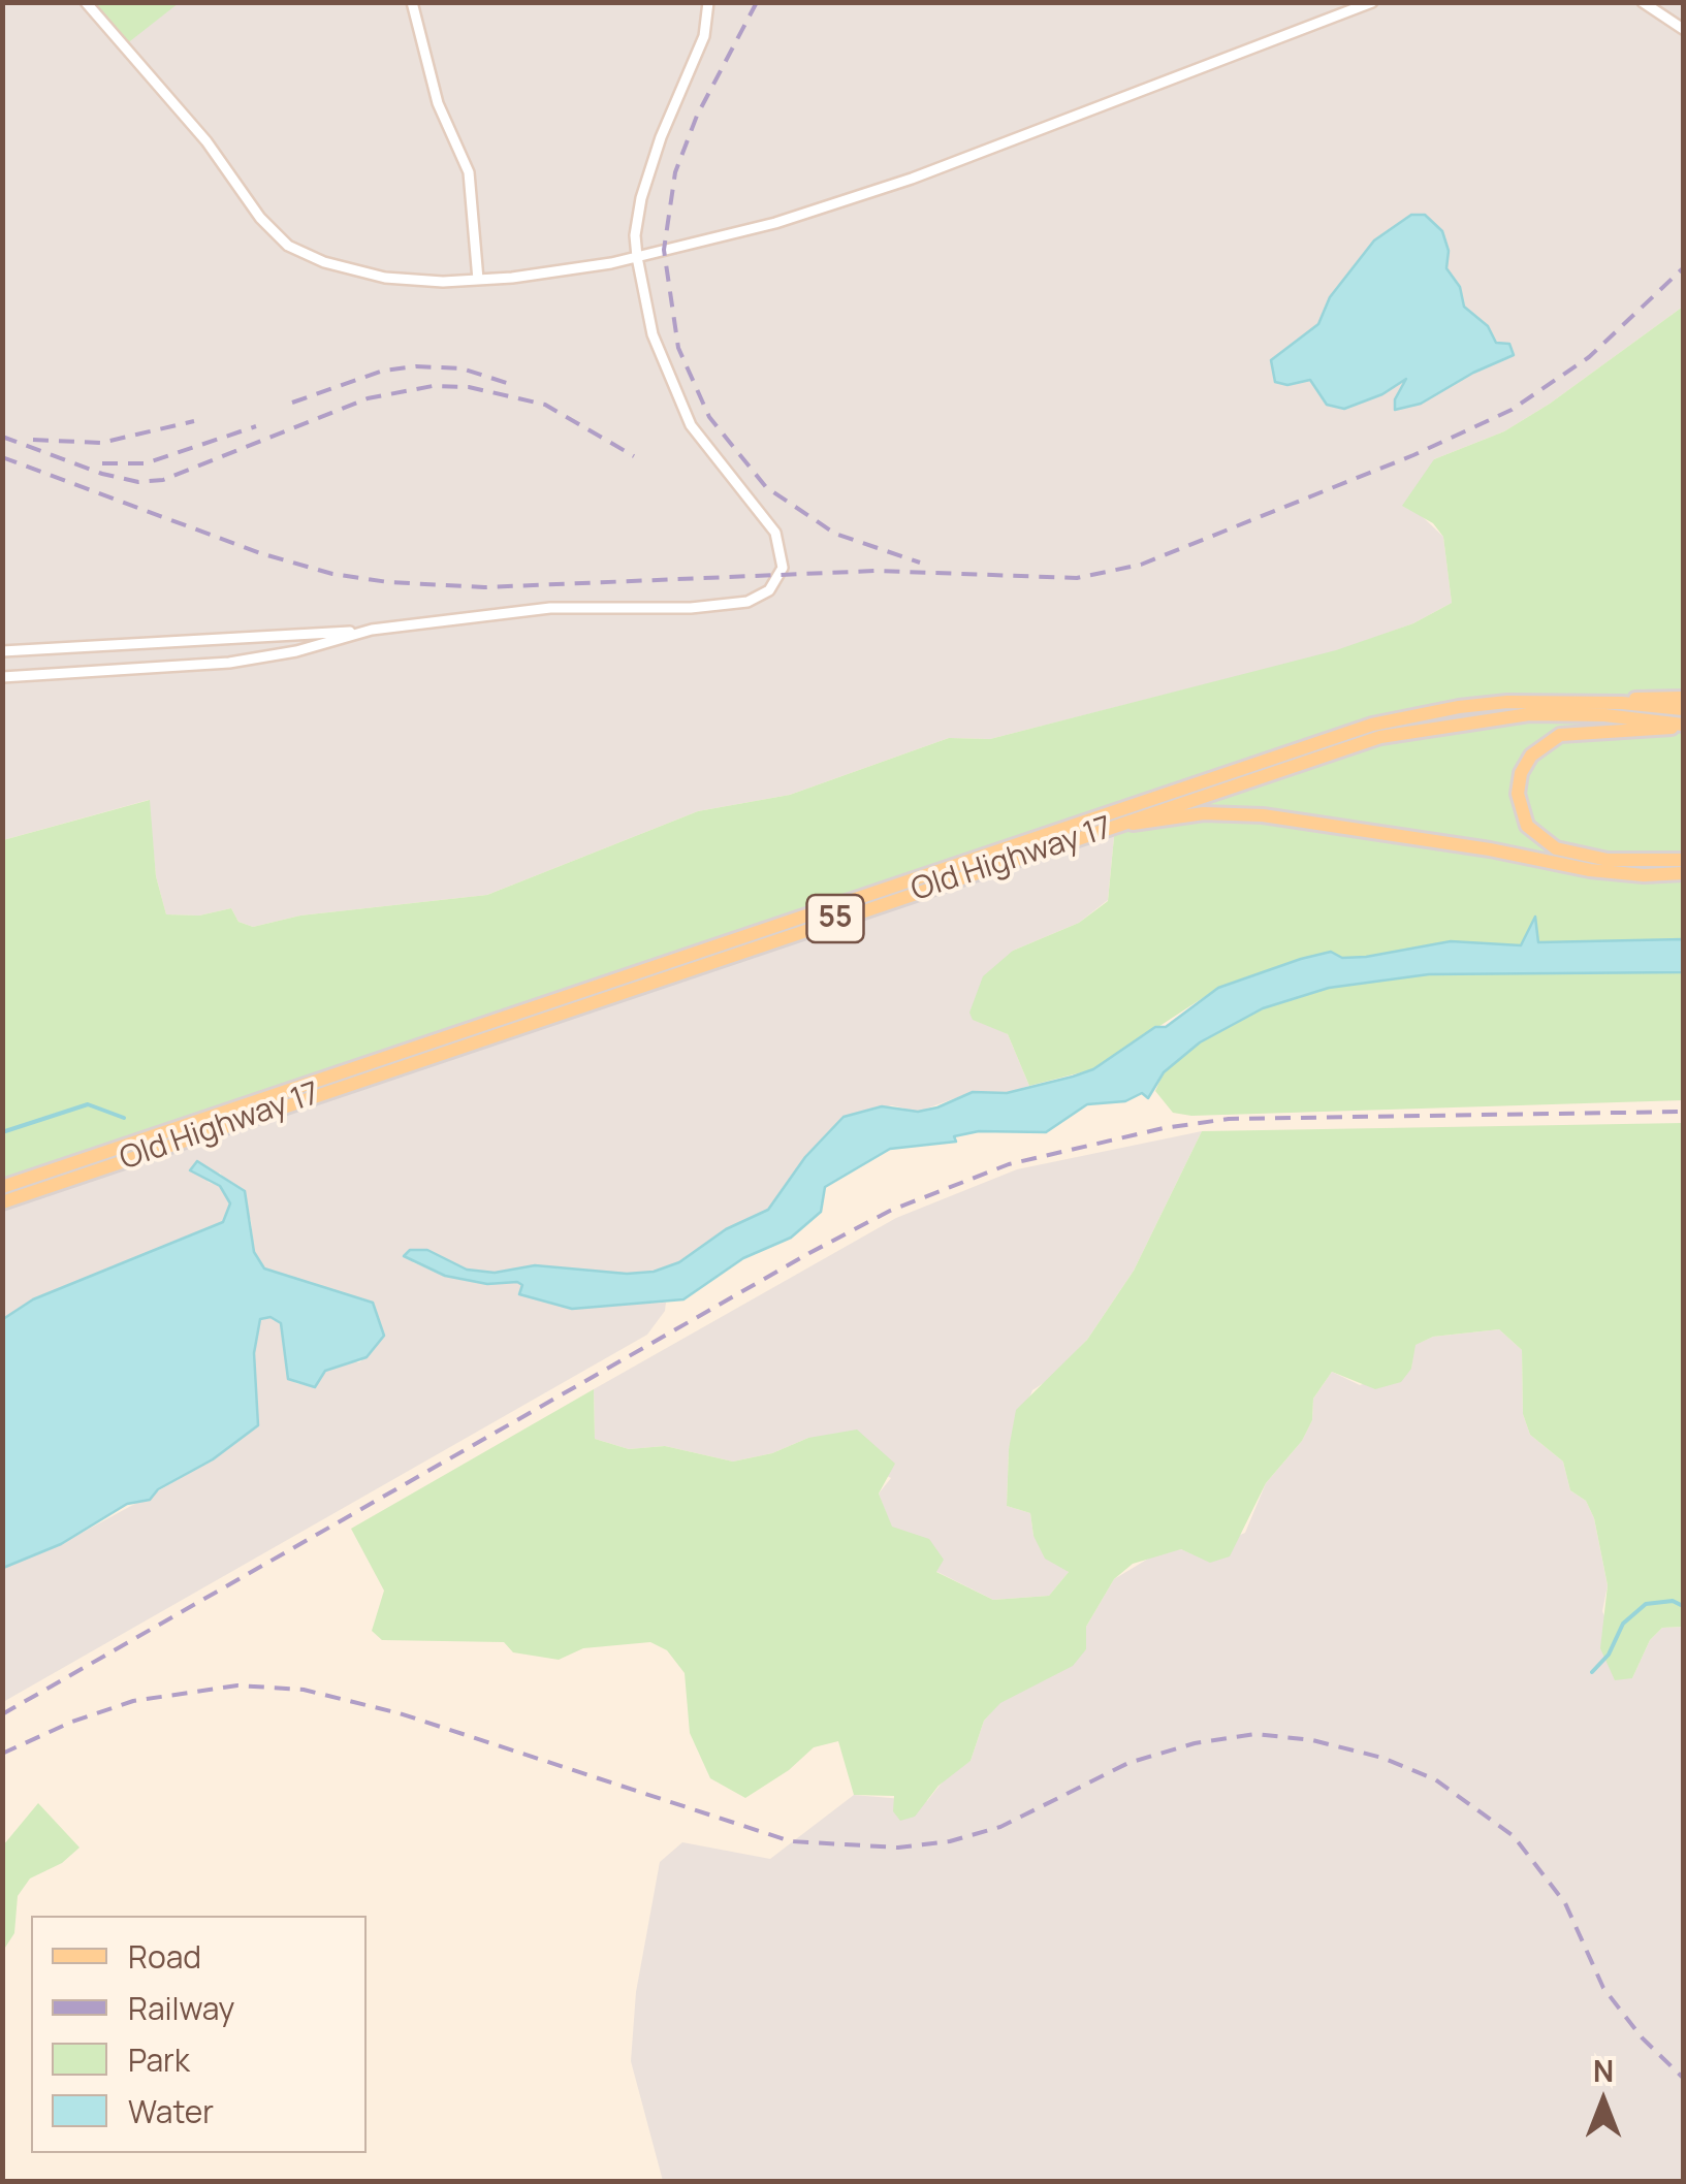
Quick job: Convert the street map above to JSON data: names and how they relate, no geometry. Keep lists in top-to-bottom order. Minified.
{"streets":{"main road":["Old Highway 17","55"]},"legend":["Road","Railway","Park","Water"],"north":"top"}
